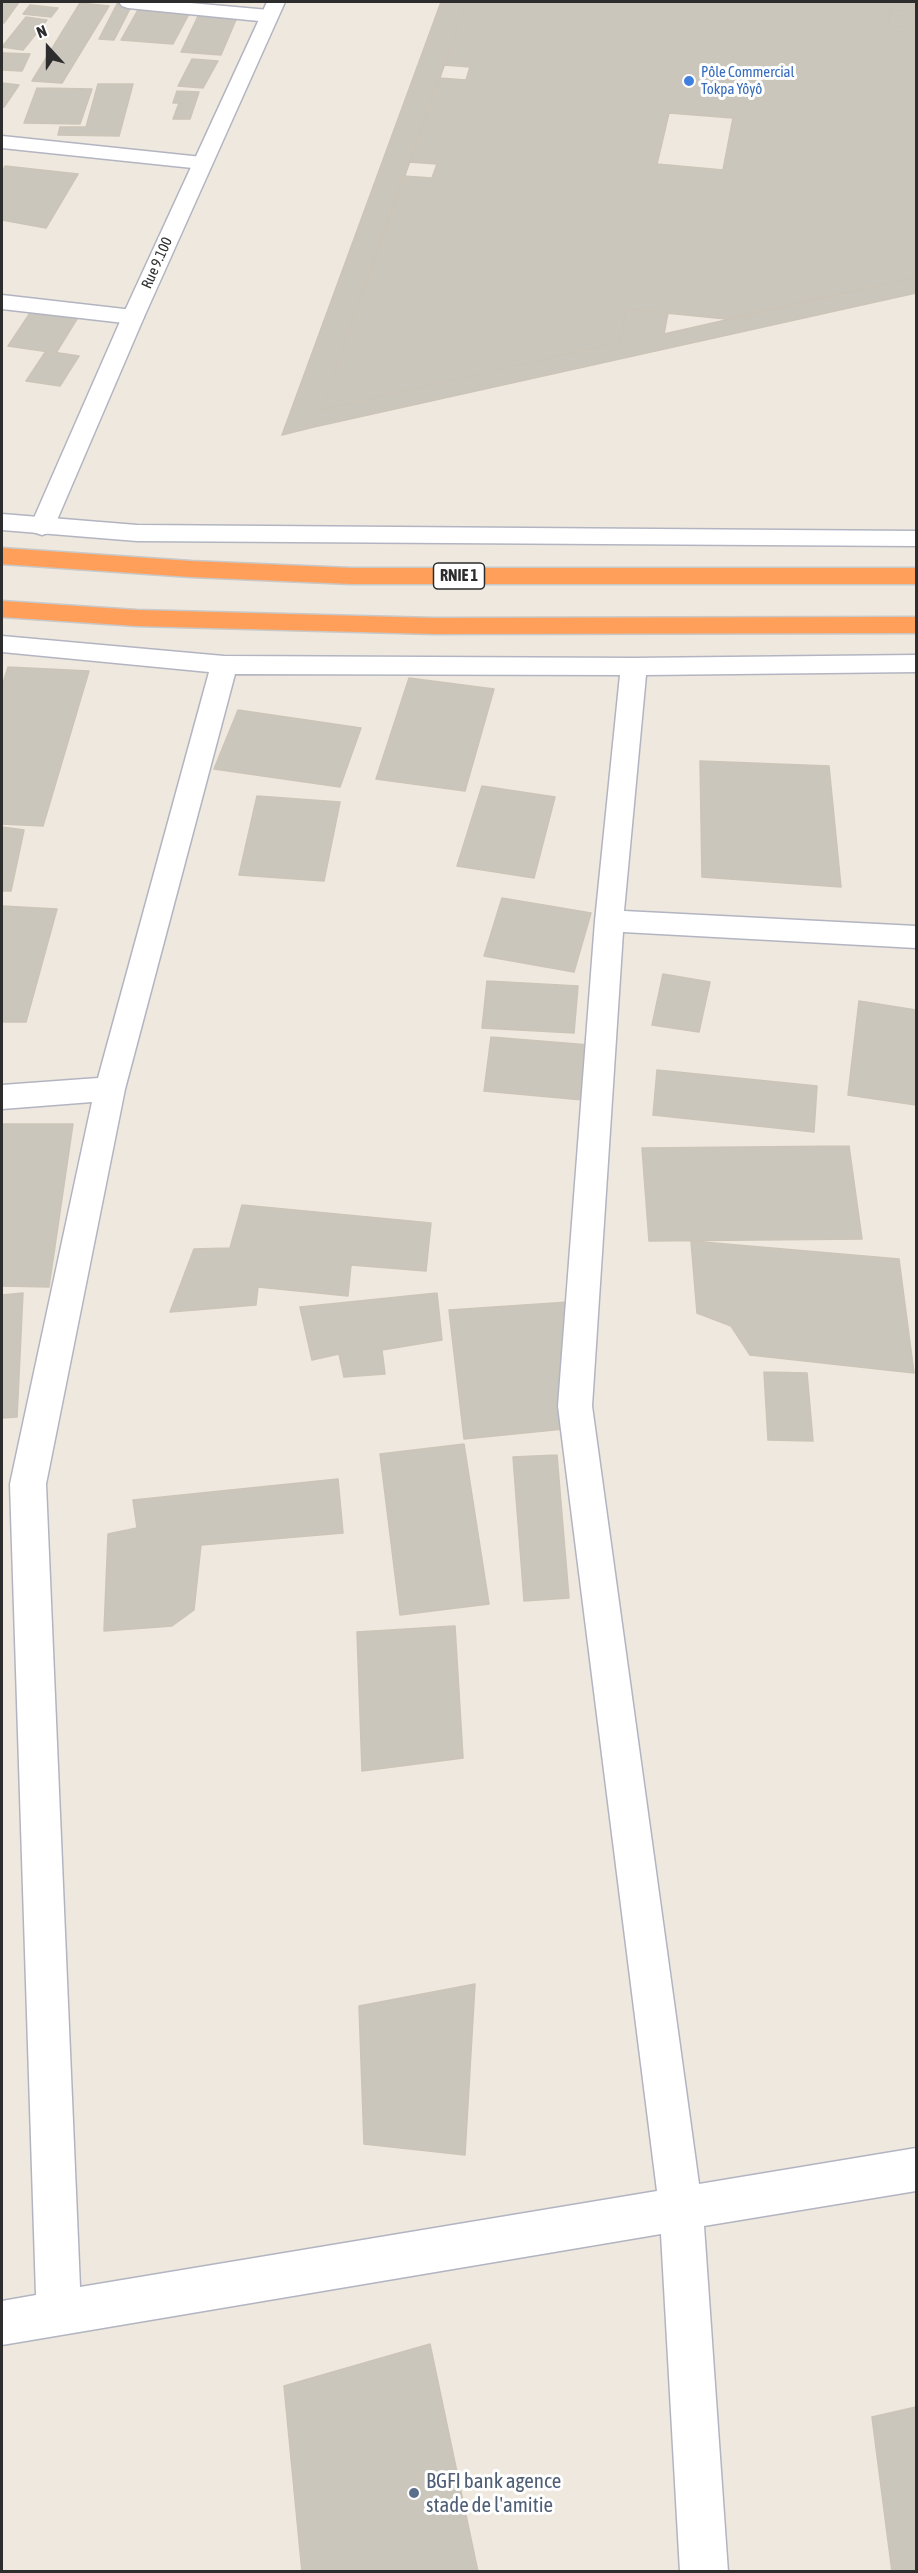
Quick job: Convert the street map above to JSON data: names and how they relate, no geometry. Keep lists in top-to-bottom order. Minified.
{"streets":{"highway":["RNIE 1"],"street":["Rue 9.100"]},"places":["Pôle Commercial Tokpa Yôyô","BGFI bank agence stade de l'amitie"],"north":"top"}
